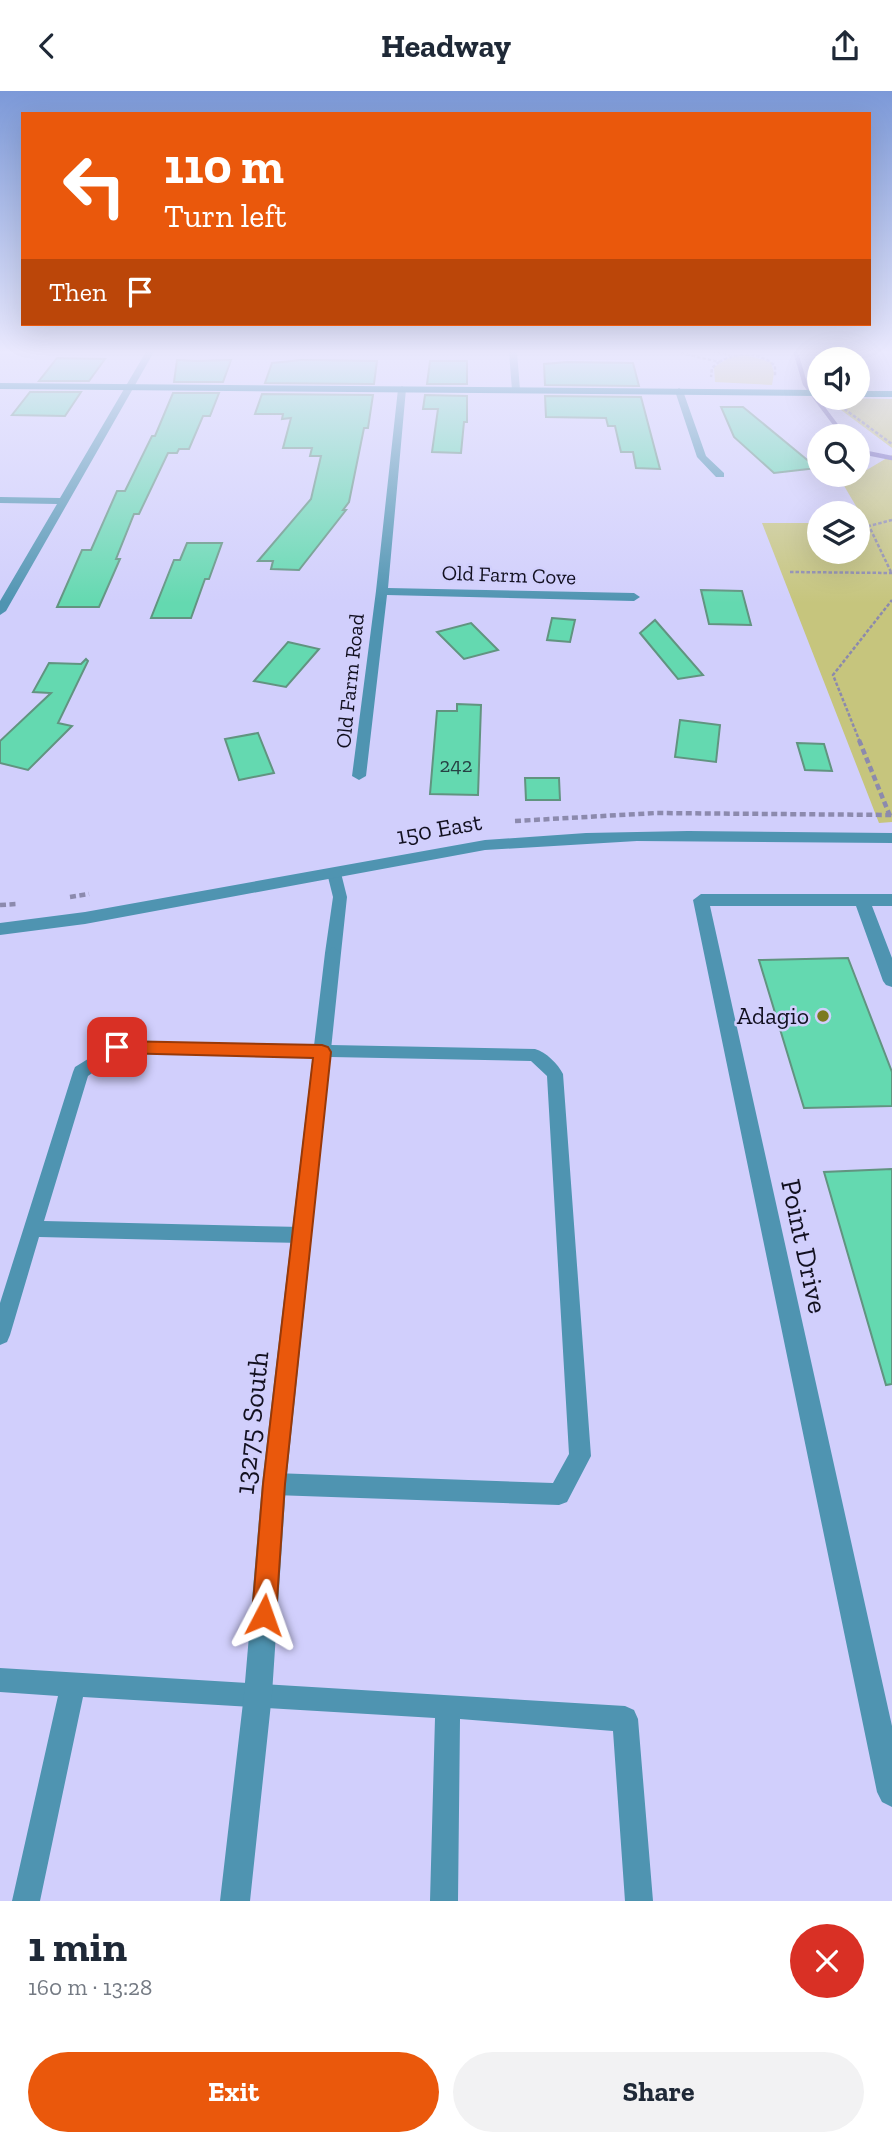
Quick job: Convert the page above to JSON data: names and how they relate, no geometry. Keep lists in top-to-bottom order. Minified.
{"streets":{"street":["Old Farm Cove","Old Farm Road","150 East","Point Drive","13275 South"]},"crossings":[["Old Farm Cove","Old Farm Road"]],"places":["Adagio"],"house_numbers":["242"],"page":{"header":"Headway","turn":["110 m","Turn left"],"then":"Then","heading":["1 min","160 m · 13:28"],"buttons":["Exit","Share"]}}
